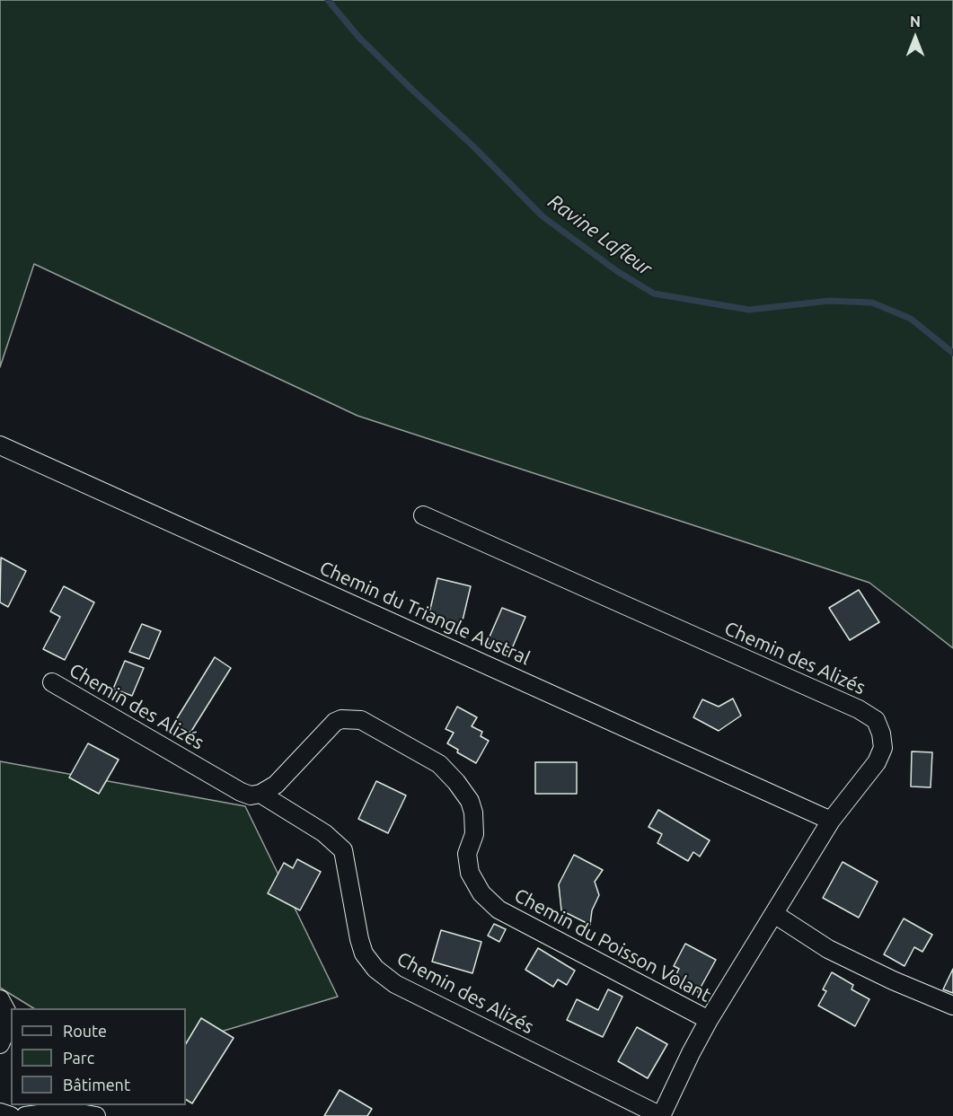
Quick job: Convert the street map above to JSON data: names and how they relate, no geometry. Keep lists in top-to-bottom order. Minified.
{"streets":{"street":["Chemin du Triangle Austral","Chemin des Alizés","Chemin du Poisson Volant"]},"crossings":[["Chemin du Triangle Austral","Chemin des Alizés"],["Chemin des Alizés","Chemin du Poisson Volant"]],"water":["Ravine Lafleur"],"legend":["Route","Parc","Bâtiment"],"north":"top"}
